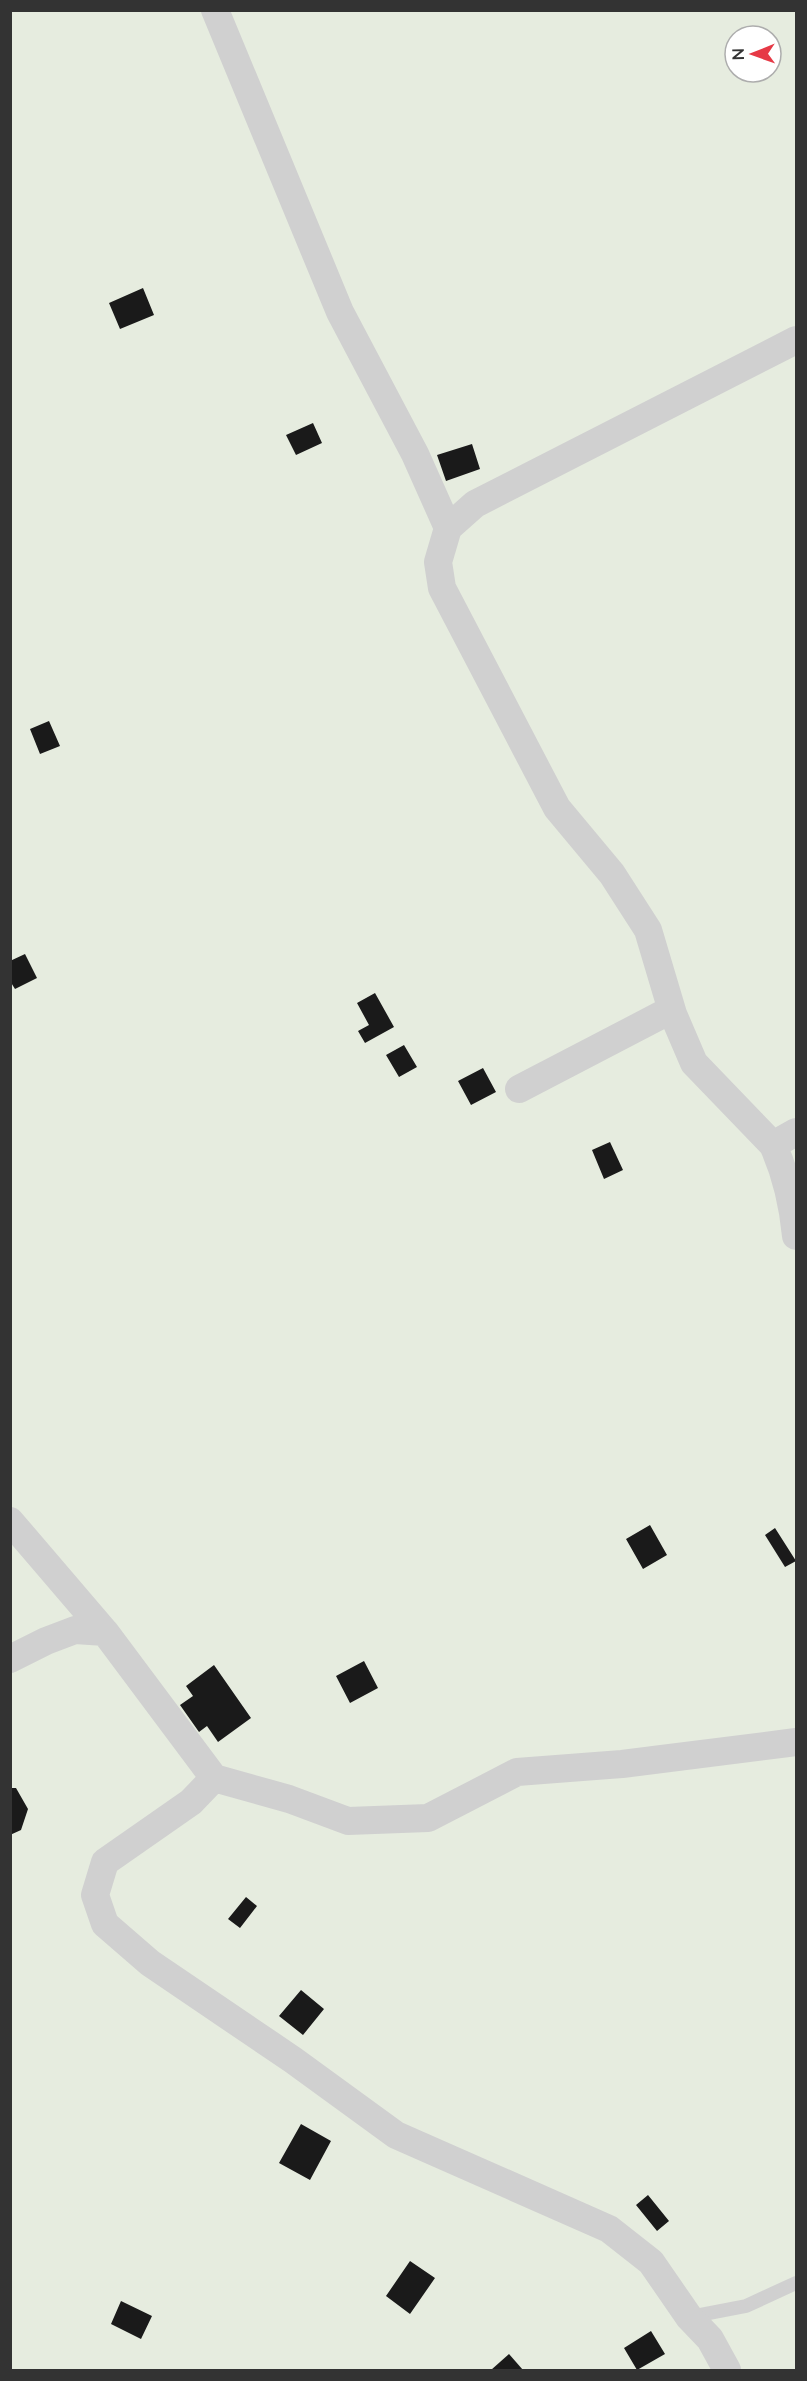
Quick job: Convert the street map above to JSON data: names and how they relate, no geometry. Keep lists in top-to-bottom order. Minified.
{"north":"left"}
